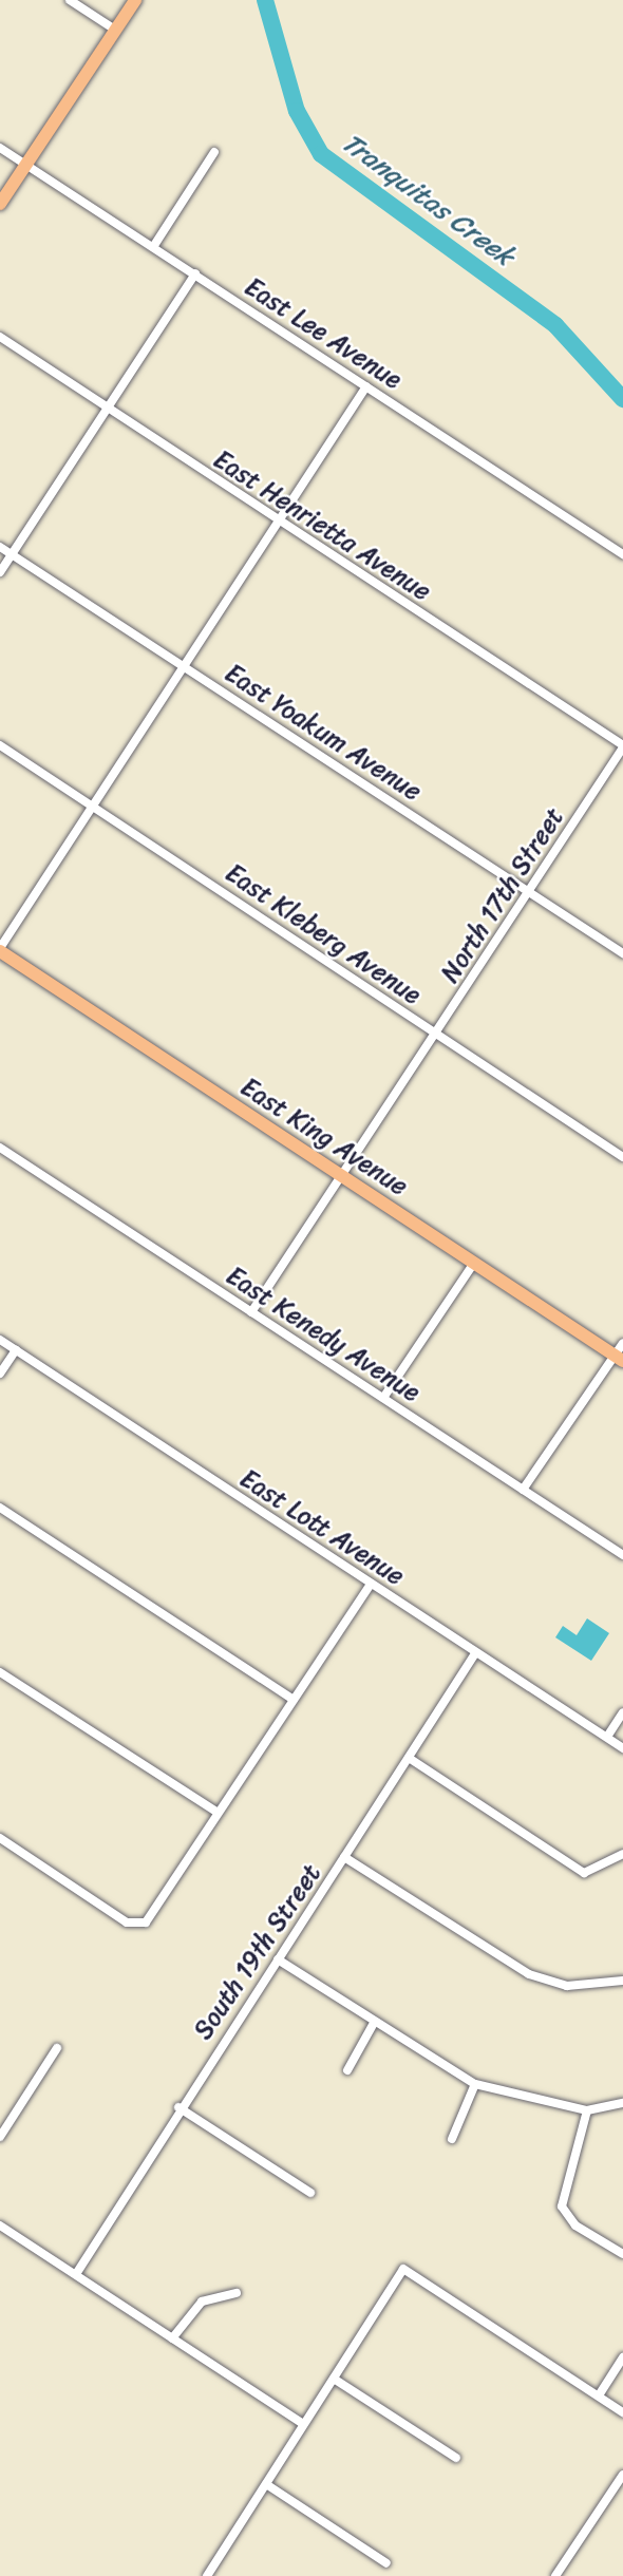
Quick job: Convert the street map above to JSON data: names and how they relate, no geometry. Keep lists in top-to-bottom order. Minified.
{"streets":{"main road":["East King Avenue"],"street":["East Lee Avenue","East Henrietta Avenue","East Yoakum Avenue","North 17th Street","East Kleberg Avenue","East Kenedy Avenue","East Lott Avenue","South 19th Street"]},"crossings":[["East Henrietta Avenue","North 17th Street"],["East Yoakum Avenue","North 17th Street"],["North 17th Street","East Kleberg Avenue"],["North 17th Street","East King Avenue"],["North 17th Street","East Kenedy Avenue"],["East Lott Avenue","South 19th Street"]],"water":["Tranquitas Creek"]}
